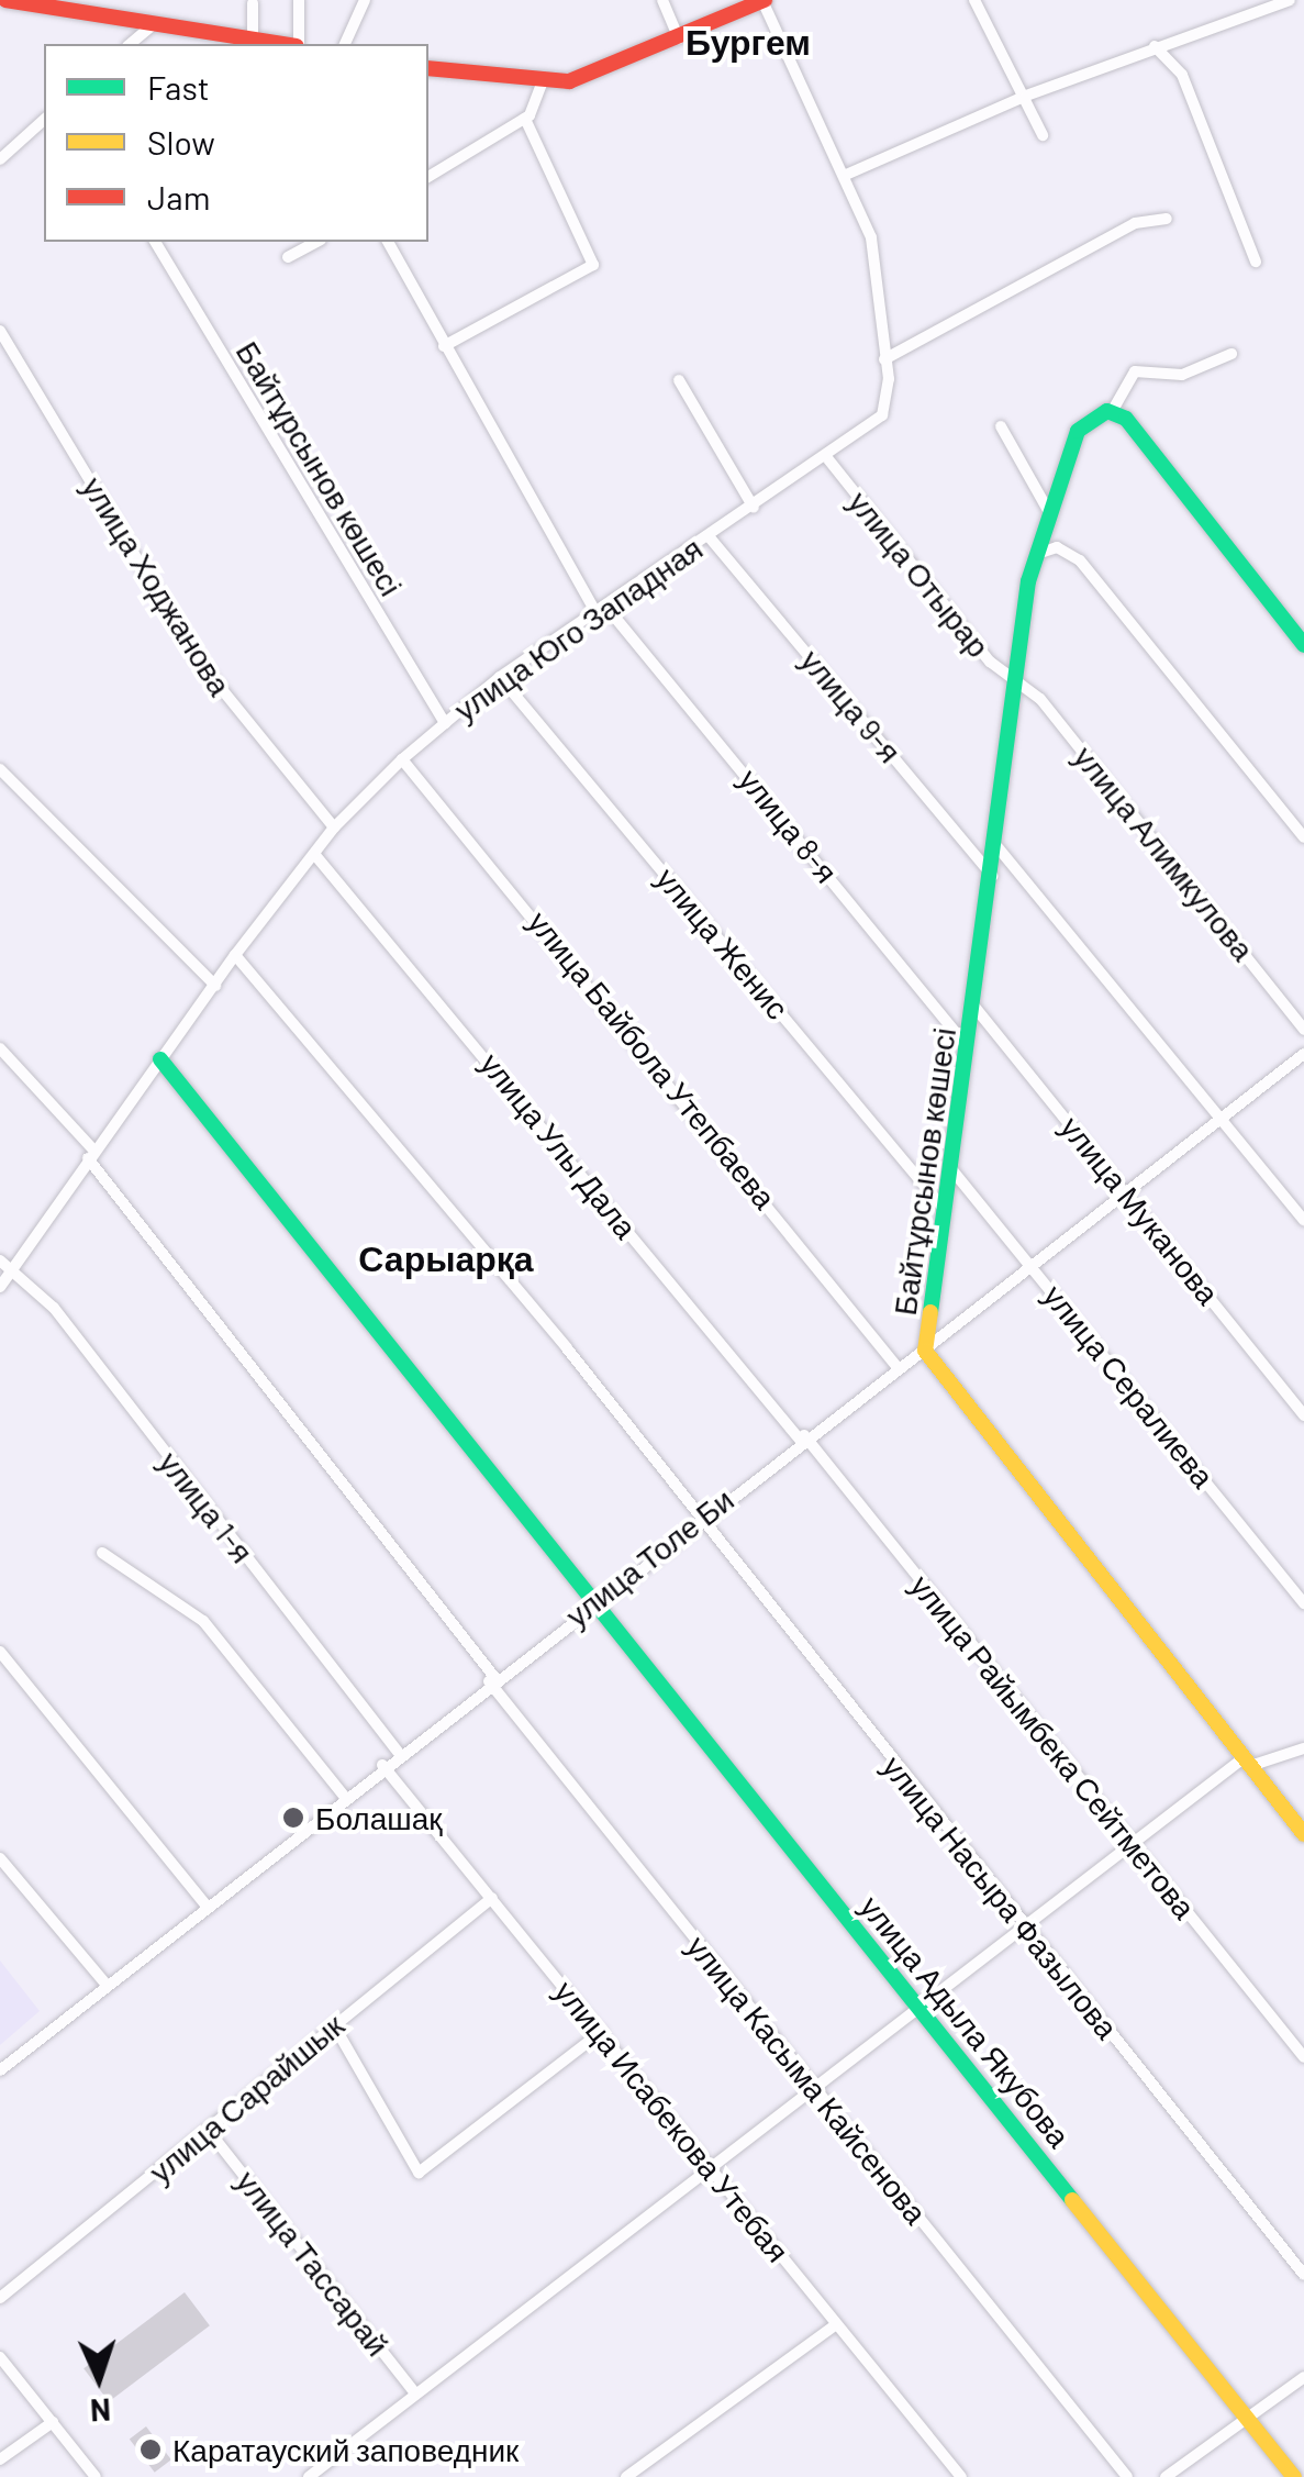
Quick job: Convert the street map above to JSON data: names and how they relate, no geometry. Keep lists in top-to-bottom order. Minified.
{"streets":{"street":["Байтұрсынов көшесі","улица Отырар","улица Ходжанова","улица Юго Западная","улица 9-я","улица 8-я","улица Алимкулова","улица Женис","улица Байбола Утепбаева","улица Улы Дала","улица Муканова","улица Сералиева","улица 1-я","улица Толе Би","улица Райымбека Сейтметова","улица Насыра Фазылова","улица Адыла Якубова","улица Касыма Кайсенова","улица Сарайшык","улица Исабекова Утебая","улица Тассарай"]},"crossings":[["Байтұрсынов көшесі","улица Отырар"],["Байтұрсынов көшесі","улица Юго Западная"],["Байтұрсынов көшесі","улица 9-я"],["Байтұрсынов көшесі","улица 8-я"],["Байтұрсынов көшесі","улица Алимкулова"],["Байтұрсынов көшесі","улица Женис"],["Байтұрсынов көшесі","улица Муканова"],["Байтұрсынов көшесі","улица Сералиева"],["Байтұрсынов көшесі","улица Толе Би"],["улица Отырар","улица Юго Западная"],["улица Отырар","улица Алимкулова"],["улица Ходжанова","улица Юго Западная"],["улица Юго Западная","улица 9-я"],["улица Юго Западная","улица 8-я"],["улица Юго Западная","улица Женис"],["улица Юго Западная","улица Байбола Утепбаева"],["улица Юго Западная","улица Улы Дала"],["улица Юго Западная","улица 1-я"],["улица Юго Западная","улица Насыра Фазылова"],["улица Юго Западная","улица Адыла Якубова"],["улица Юго Западная","улица Касыма Кайсенова"],["улица Байбола Утепбаева","улица Толе Би"],["улица Улы Дала","улица Толе Би"],["улица Улы Дала","улица Райымбека Сейтметова"],["улица Муканова","улица Толе Би"],["улица Сералиева","улица Толе Би"],["улица 1-я","улица Толе Би"],["улица Толе Би","улица Райымбека Сейтметова"],["улица Толе Би","улица Насыра Фазылова"],["улица Толе Би","улица Адыла Якубова"],["улица Толе Би","улица Касыма Кайсенова"],["улица Толе Би","улица Исабекова Утебая"],["улица Сарайшык","улица Исабекова Утебая"],["улица Сарайшык","улица Тассарай"]],"districts":["Бургем","Сарыарқа"],"places":["Болашақ","Каратауский заповедник"],"legend":["Fast","Slow","Jam"],"north":"bottom"}
